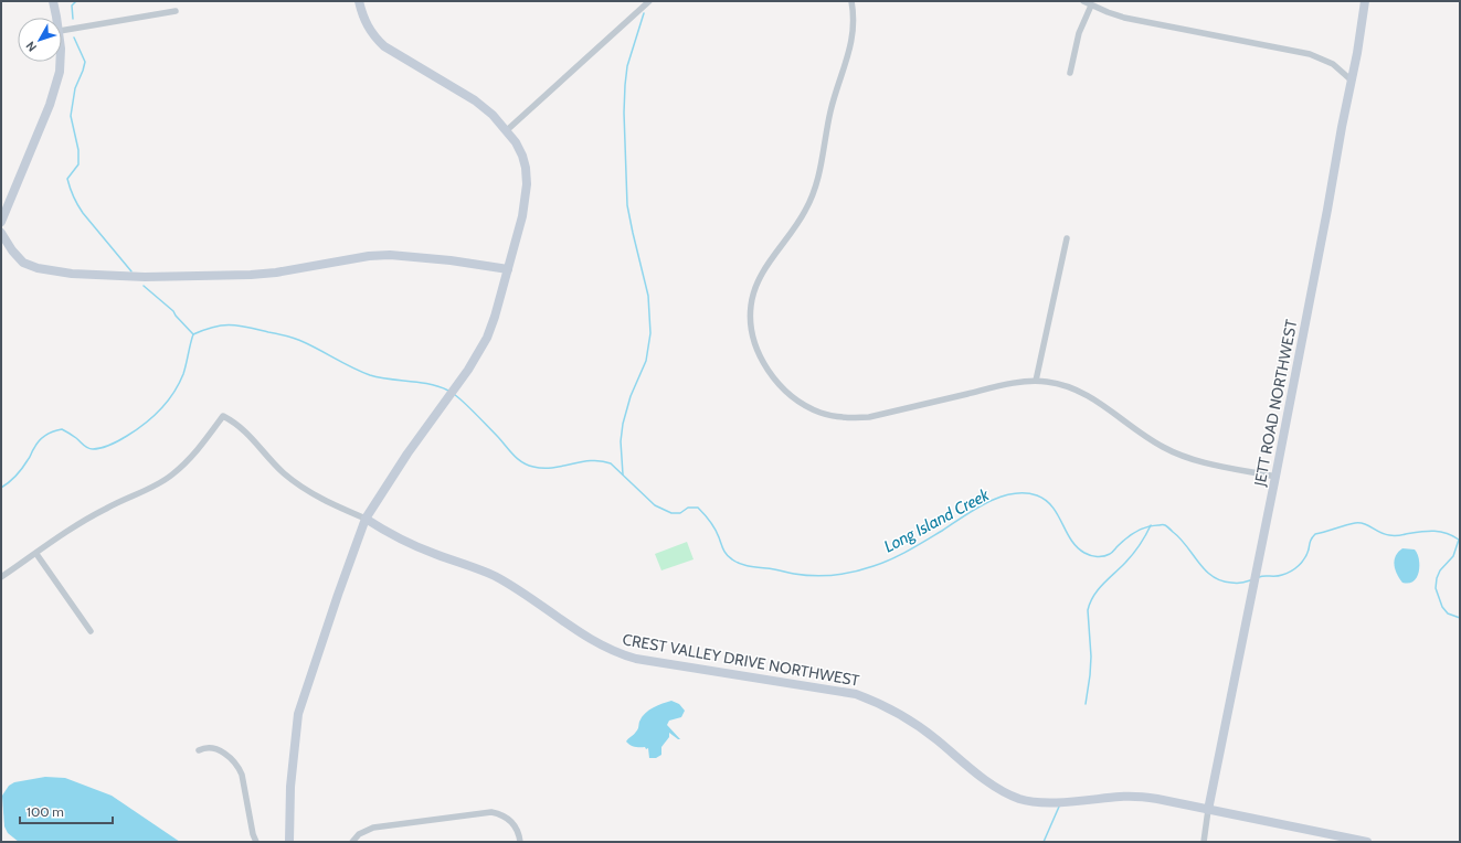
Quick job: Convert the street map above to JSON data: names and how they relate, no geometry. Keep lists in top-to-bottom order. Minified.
{"streets":{"street":["JETT ROAD NORTHWEST","CREST VALLEY DRIVE NORTHWEST"]},"crossings":[["JETT ROAD NORTHWEST","CREST VALLEY DRIVE NORTHWEST"]],"water":["Long Island Creek"],"scale_bar":"100 m","north":"bottom left"}
